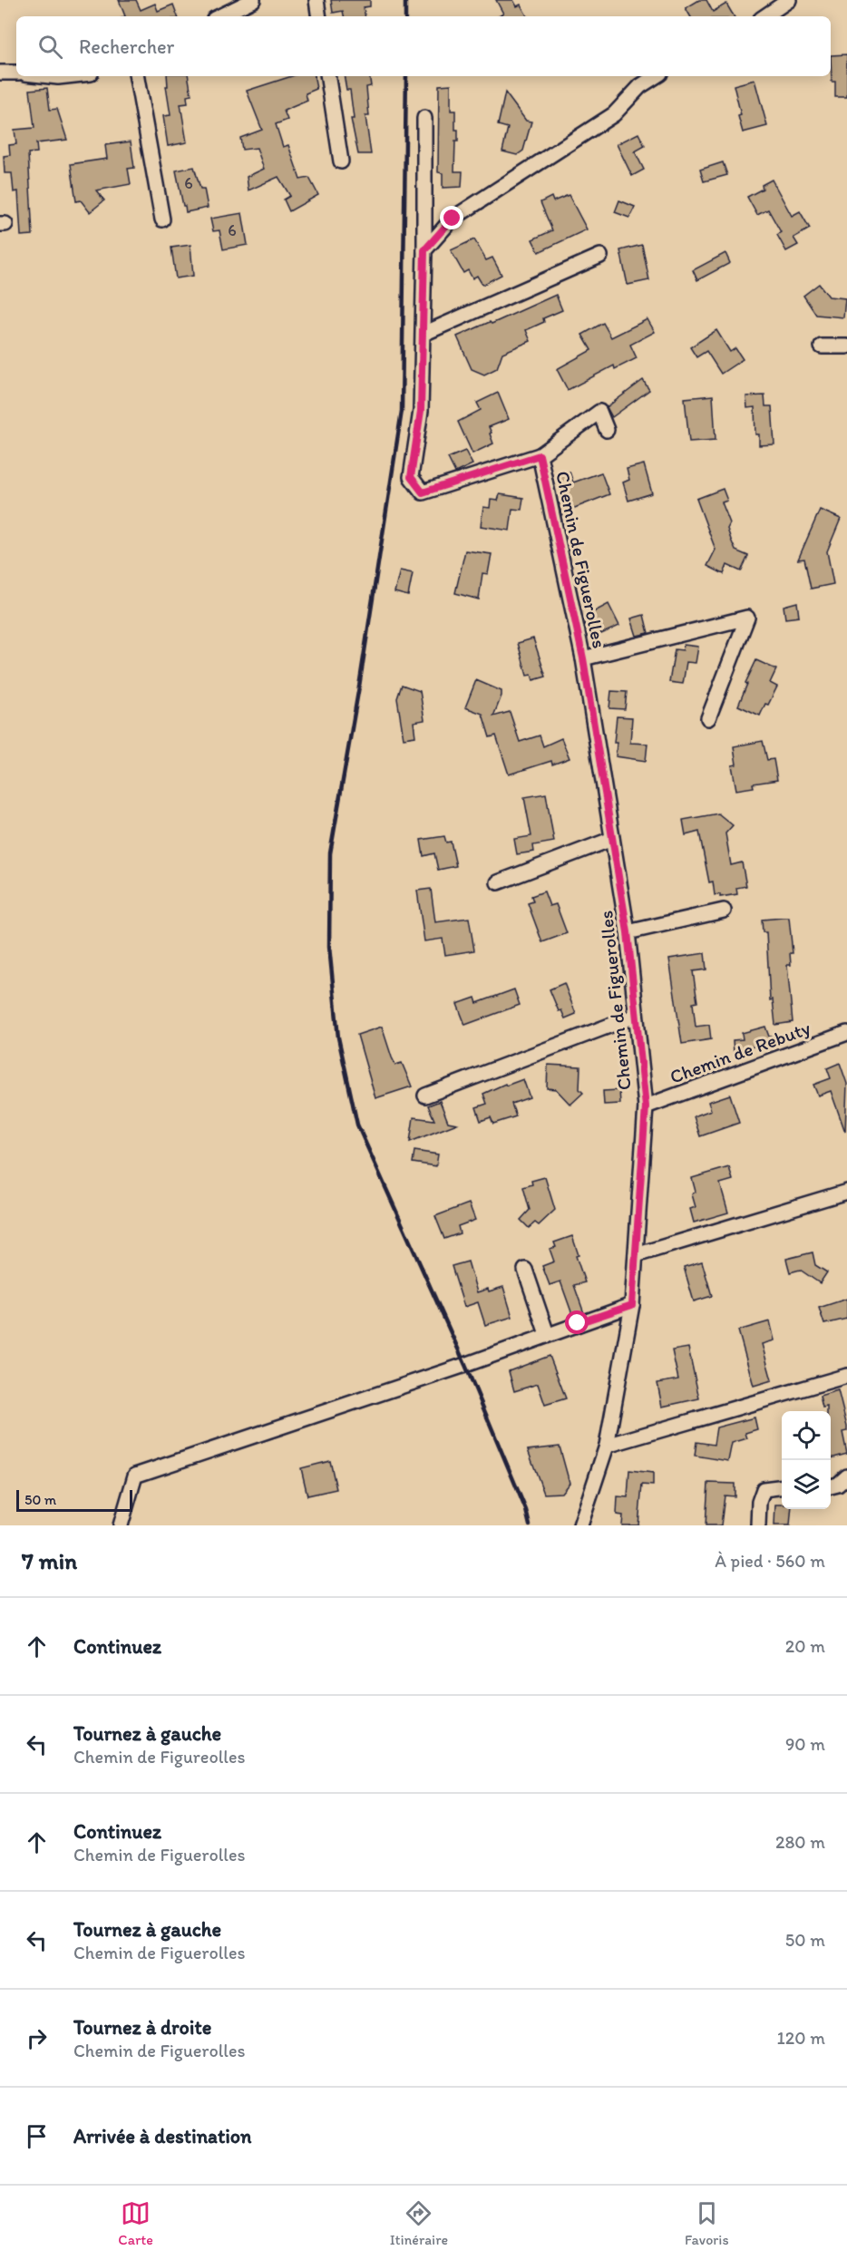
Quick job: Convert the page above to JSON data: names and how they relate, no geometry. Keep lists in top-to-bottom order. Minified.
{"streets":{"street":["Chemin de Figuerolles","Chemin de Rebuty"]},"crossings":[["Chemin de Figuerolles","Chemin de Rebuty"]],"house_numbers":["6","6"],"scale_bar":"50 m","page":{"search":"Rechercher","scale":"50 m","heading":["7 min","À pied · 560 m"],"list":[["Continuez","20 m"],["Tournez à gauche","Chemin de Figureolles","90 m"],["Continuez","Chemin de Figuerolles","280 m"],["Tournez à gauche","Chemin de Figuerolles","50 m"],["Tournez à droite","Chemin de Figuerolles","120 m"],"Arrivée à destination"],"nav":["Carte","Itinéraire","Favoris"]}}
